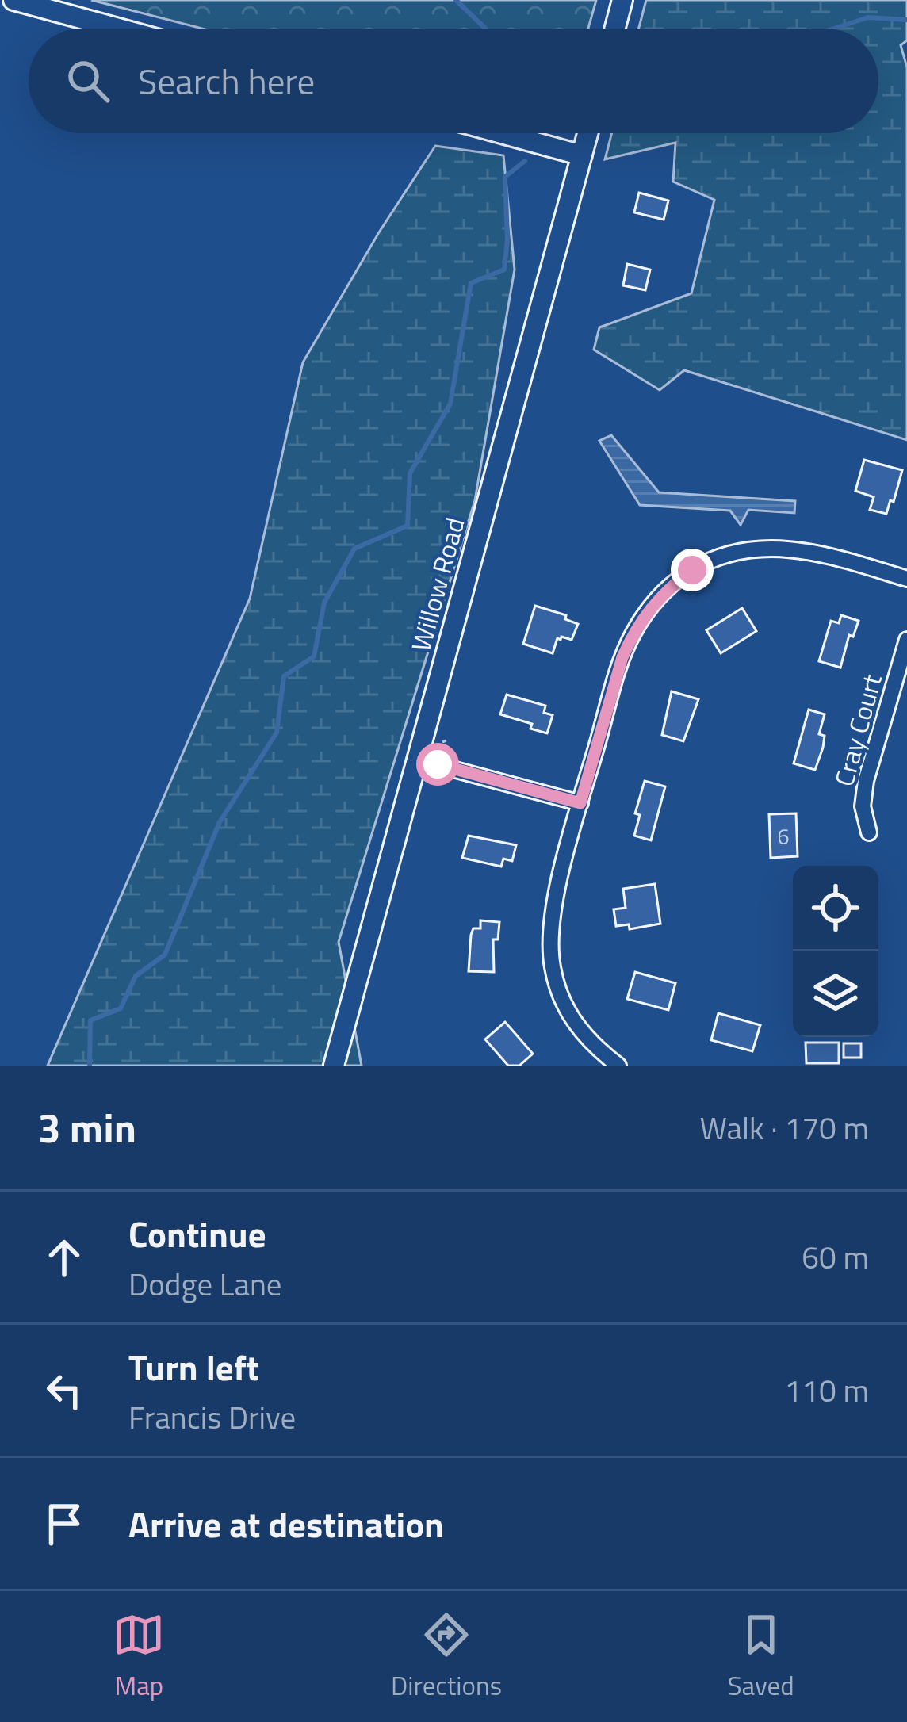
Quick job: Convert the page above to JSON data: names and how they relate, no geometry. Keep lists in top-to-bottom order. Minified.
{"streets":{"street":["Willow Road","Cray Court"]},"house_numbers":["6"],"page":{"search":"Search here","heading":["3 min","Walk · 170 m"],"list":[["Continue","Dodge Lane","60 m"],["Turn left","Francis Drive","110 m"],"Arrive at destination"],"nav":["Map","Directions","Saved"]}}
